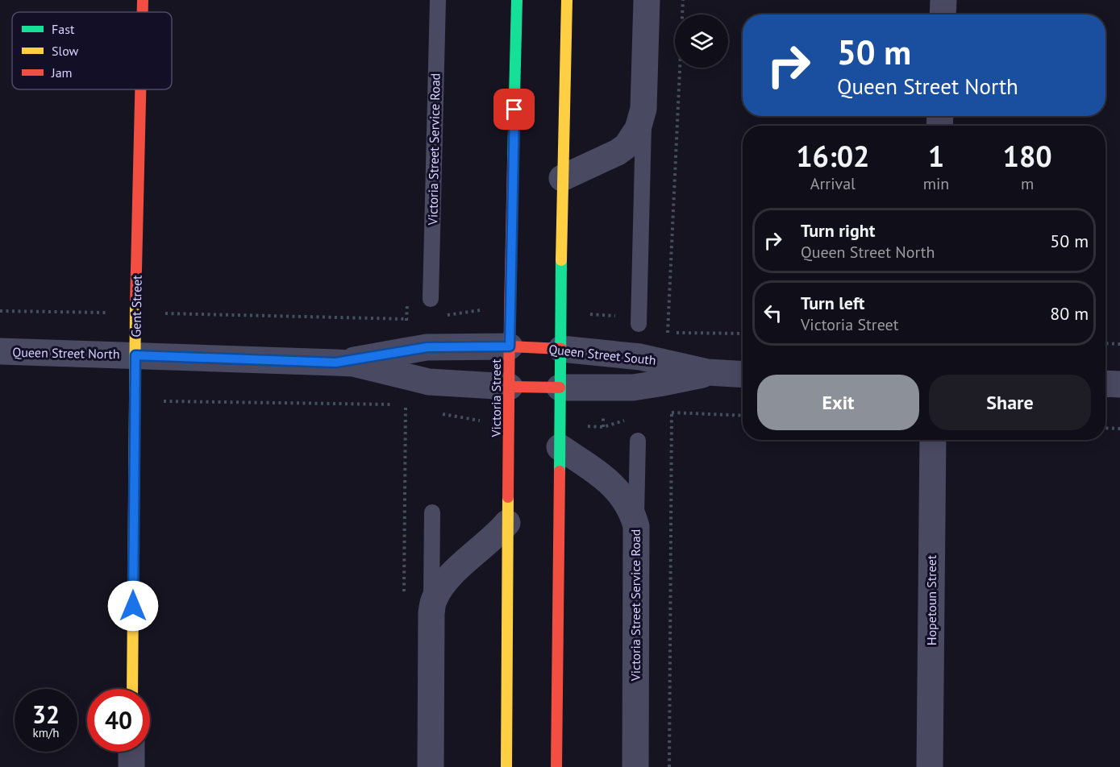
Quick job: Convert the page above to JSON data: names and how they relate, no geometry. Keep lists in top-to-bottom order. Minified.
{"streets":{"main road":["Gent Street","Queen Street South","Victoria Street"],"street":["Victoria Street Service Road","Queen Street North","Hopetoun Street"]},"crossings":[["Gent Street","Queen Street North"],["Queen Street North","Queen Street South"],["Queen Street North","Victoria Street"],["Queen Street South","Victoria Street"]],"legend":["Fast","Slow","Jam"],"page":{"turn":["50 m","Queen Street North"],"eta":["16:02","Arrival","1","min","180","m"],"list":[{"name":"Turn right","note":"Queen Street North","value":"50 m"},{"name":"Turn left","note":"Victoria Street","value":"80 m"}],"buttons":["Exit","Share"],"speed":"32 km/h","limit":"40"}}
